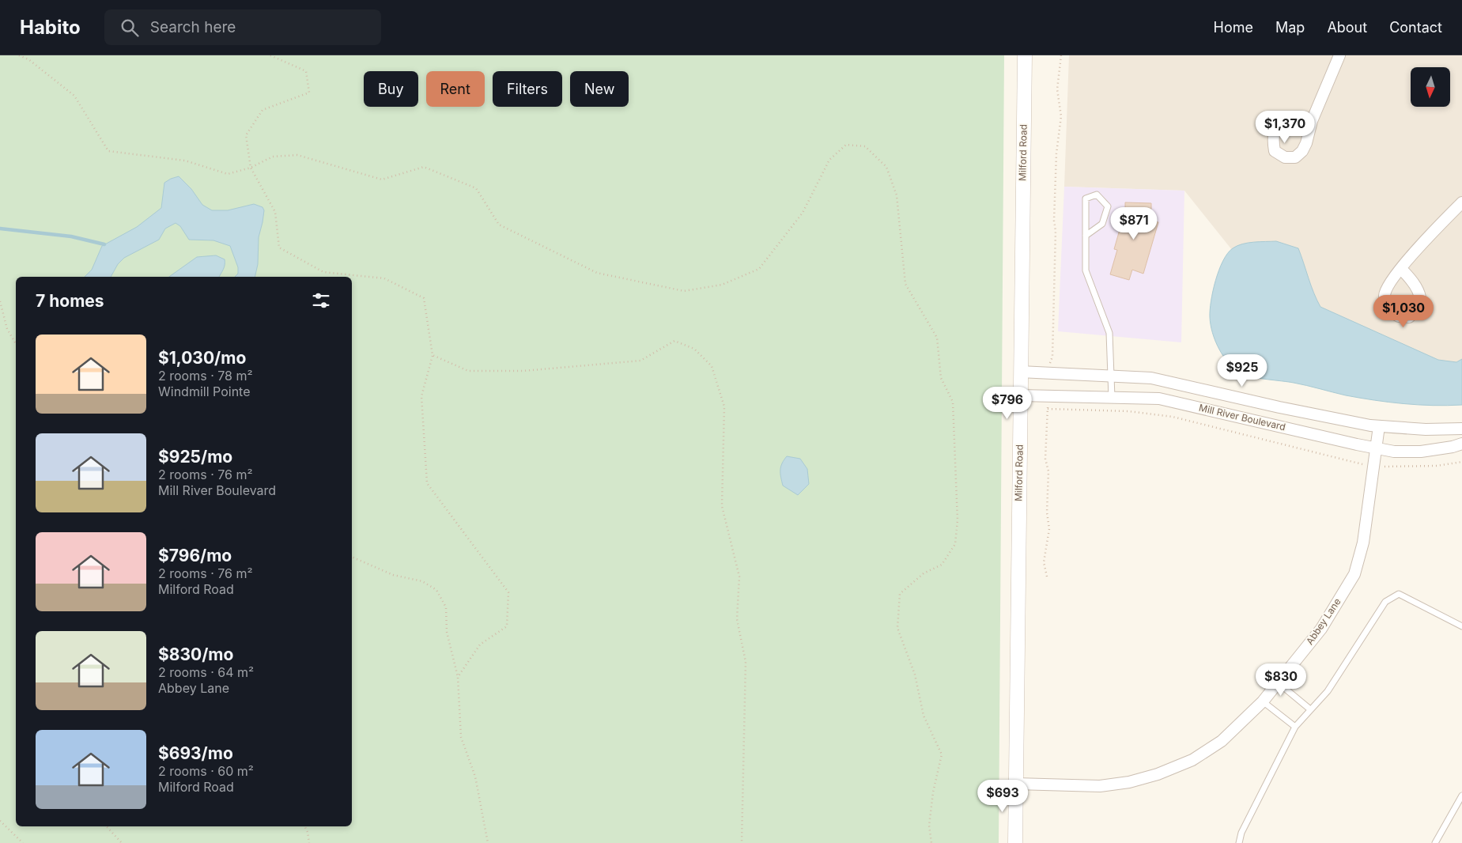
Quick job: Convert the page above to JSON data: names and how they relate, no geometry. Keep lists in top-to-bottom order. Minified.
{"streets":{"street":["Milford Road","Mill River Boulevard","Abbey Lane"]},"crossings":[["Milford Road","Mill River Boulevard"],["Milford Road","Abbey Lane"],["Mill River Boulevard","Abbey Lane"]],"north":"bottom","page":{"header":"Habito","search":"Search here","nav":["Home","Map","About","Contact"],"chip":["Buy","Rent","Filters","New"],"price":["$1,370","$871","$1,030","$925","$796","$830","$693"],"heading":"7 homes","list":[{"name":"$1,030/mo","note":"2 rooms · 78 m² · Windmill Pointe"},{"name":"$925/mo","note":"2 rooms · 76 m² · Mill River Boulevard"},{"name":"$796/mo","note":"2 rooms · 76 m² · Milford Road"},{"name":"$830/mo","note":"2 rooms · 64 m² · Abbey Lane"},{"name":"$693/mo","note":"2 rooms · 60 m² · Milford Road"}]}}
